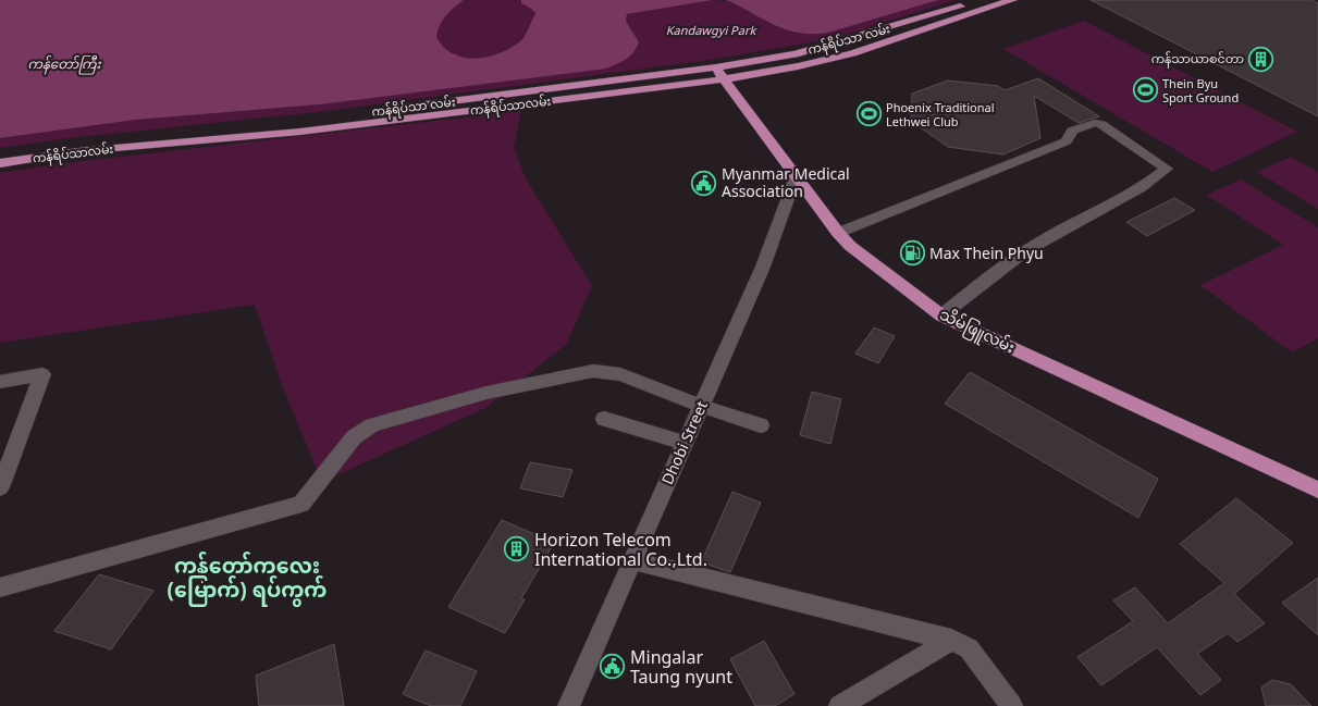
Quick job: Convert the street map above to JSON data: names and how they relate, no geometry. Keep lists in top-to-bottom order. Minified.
{"streets":{"main road":["ကန်ရိပ်သာ လမ်း","ကန်ရိပ်သာလမ်း","သိမ်ဖြူလမ်း"],"street":["Dhobi Street"]},"crossings":[["ကန်ရိပ်သာ လမ်း","ကန်ရိပ်သာလမ်း"],["ကန်ရိပ်သာ လမ်း","သိမ်ဖြူလမ်း"],["ကန်ရိပ်သာလမ်း","သိမ်ဖြူလမ်း"],["သိမ်ဖြူလမ်း","Dhobi Street"]],"districts":["ကန်တော်ကလေး (မြောက်) ရပ်ကွက်"],"water":["ကန်တော်ကြီး"],"parks":["Kandawgyi Park"],"places":{"building":["ကန်သာယာစင်တာ","Horizon Telecom International Co.,Ltd."],"sports":["Thein Byu Sport Ground","Phoenix Traditional Lethwei Club"],"public building":["Myanmar Medical Association","Mingalar Taung nyunt"],"fuel station":["Max Thein Phyu"]}}
